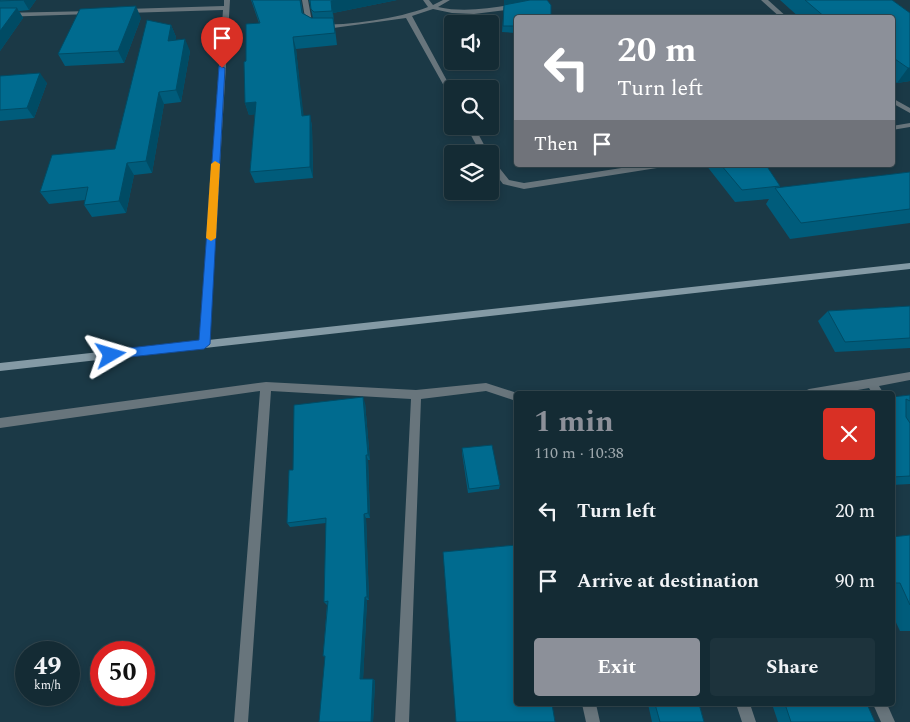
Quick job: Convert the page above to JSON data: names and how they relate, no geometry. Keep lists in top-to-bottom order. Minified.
{"page":{"turn":["20 m","Turn left"],"then":"Then","heading":["1 min","110 m · 10:38"],"list":[{"name":"Turn left","value":"20 m"},{"name":"Arrive at destination","value":"90 m"}],"buttons":["Exit","Share"],"speed":"49 km/h","limit":"50"}}
